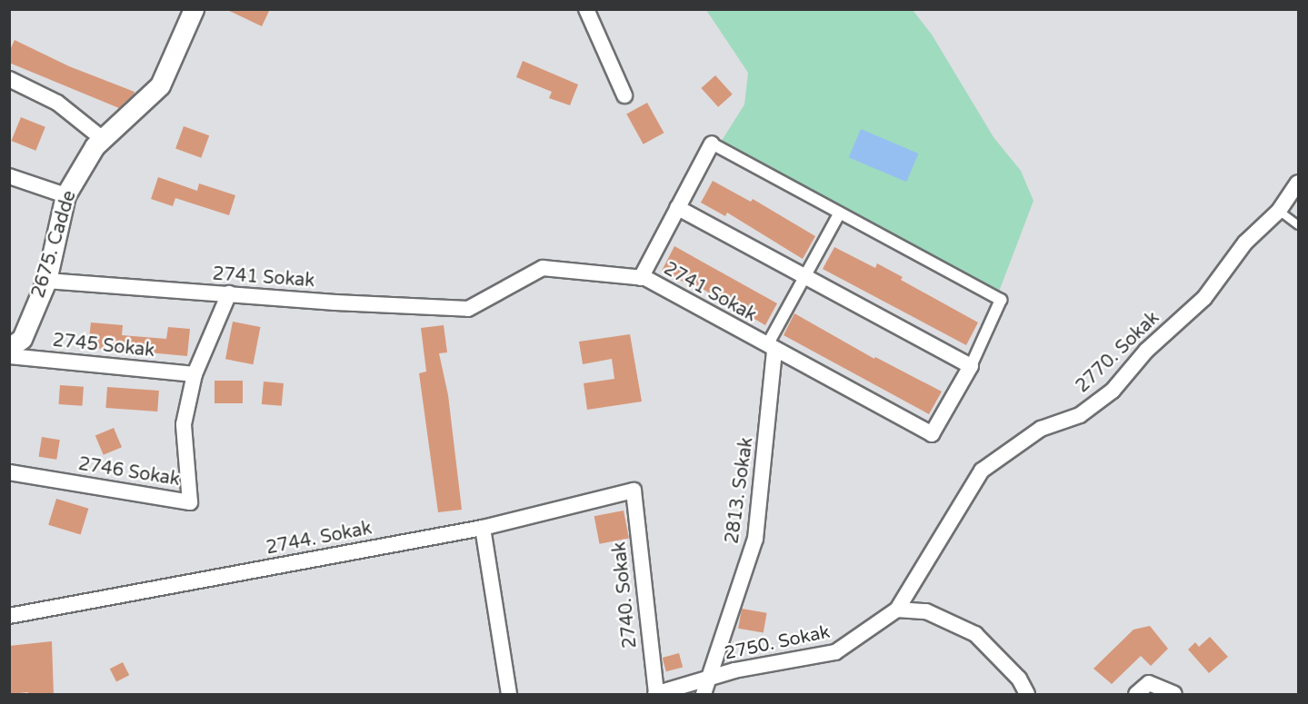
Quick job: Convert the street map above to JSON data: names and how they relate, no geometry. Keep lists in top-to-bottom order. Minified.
{"streets":{"street":["2675. Cadde","2741 Sokak","2745 Sokak","2770. Sokak","2746 Sokak","2813. Sokak","2744. Sokak","2740. Sokak","2750. Sokak"]},"crossings":[["2675. Cadde","2741 Sokak"],["2741 Sokak","2746 Sokak"],["2741 Sokak","2813. Sokak"],["2745 Sokak","2746 Sokak"],["2770. Sokak","2750. Sokak"],["2813. Sokak","2750. Sokak"],["2744. Sokak","2740. Sokak"],["2740. Sokak","2750. Sokak"]]}
